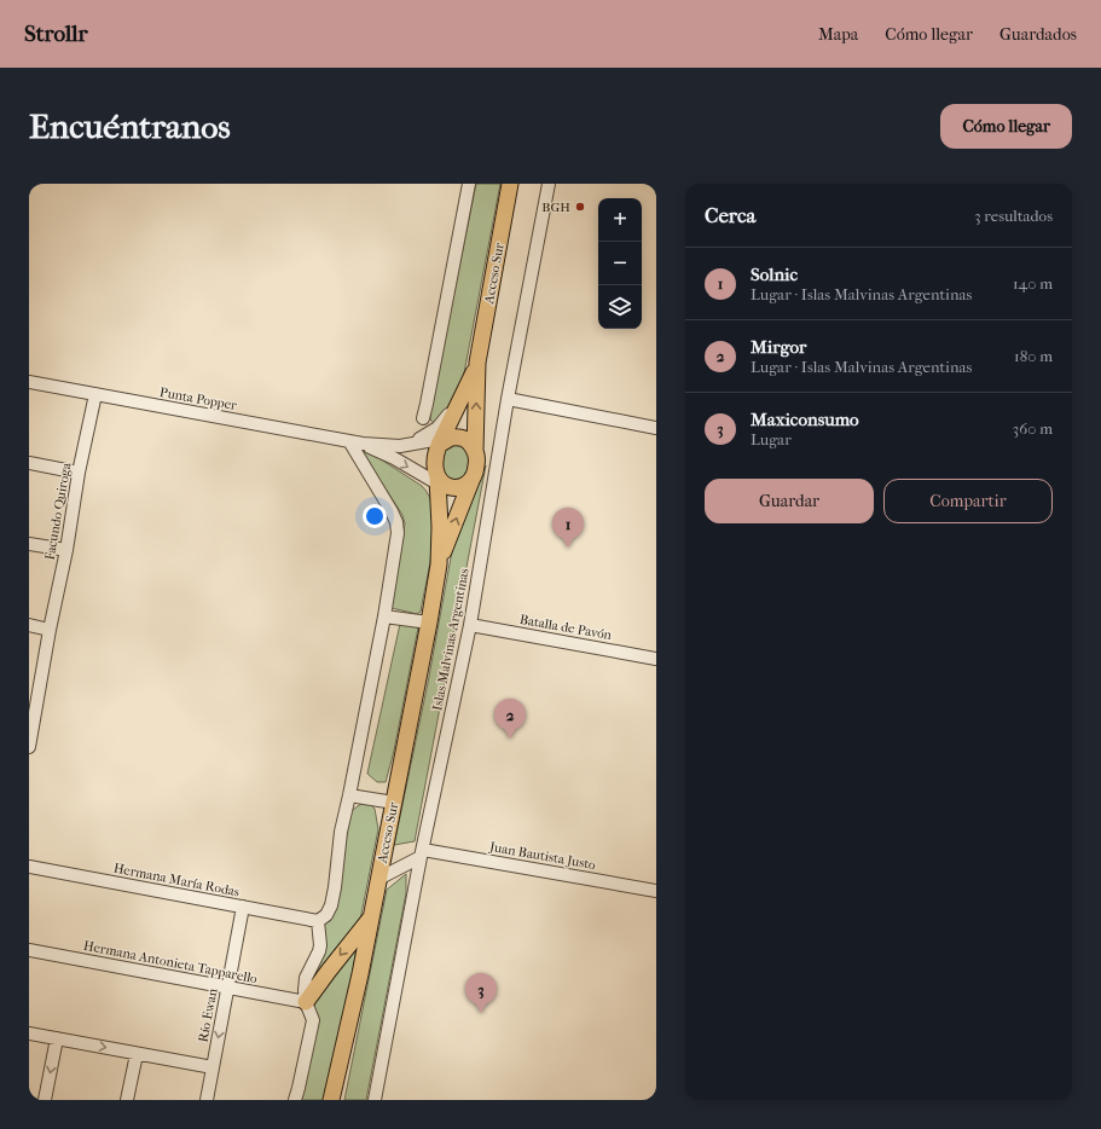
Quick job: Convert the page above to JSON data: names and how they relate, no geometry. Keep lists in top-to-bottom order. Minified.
{"streets":{"main road":["Acceso Sur"],"street":["Punta Popper","Facundo Quiroga","Batalla de Pavón","Islas Malvinas Argentinas","Juan Bautista Justo","Hermana María Rodas","Hermana Antonieta Tapparello","Río Ewan"]},"crossings":[["Acceso Sur","Punta Popper"],["Punta Popper","Facundo Quiroga"],["Batalla de Pavón","Islas Malvinas Argentinas"],["Islas Malvinas Argentinas","Juan Bautista Justo"],["Hermana María Rodas","Río Ewan"],["Hermana Antonieta Tapparello","Río Ewan"]],"places":["BGH"],"page":{"header":"Strollr","nav":["Mapa","Cómo llegar","Guardados"],"buttons":["Cómo llegar",["Guardar","Compartir"]],"title":"Encuéntranos","heading":["Cerca","3 resultados"],"map_buttons":["+","−"],"list":[{"mark":"1","name":"Solnic","note":"Lugar · Islas Malvinas Argentinas","value":"140 m"},{"mark":"2","name":"Mirgor","note":"Lugar · Islas Malvinas Argentinas","value":"180 m"},{"mark":"3","name":"Maxiconsumo","note":"Lugar","value":"360 m"}],"pins":["1","2","3"]}}
